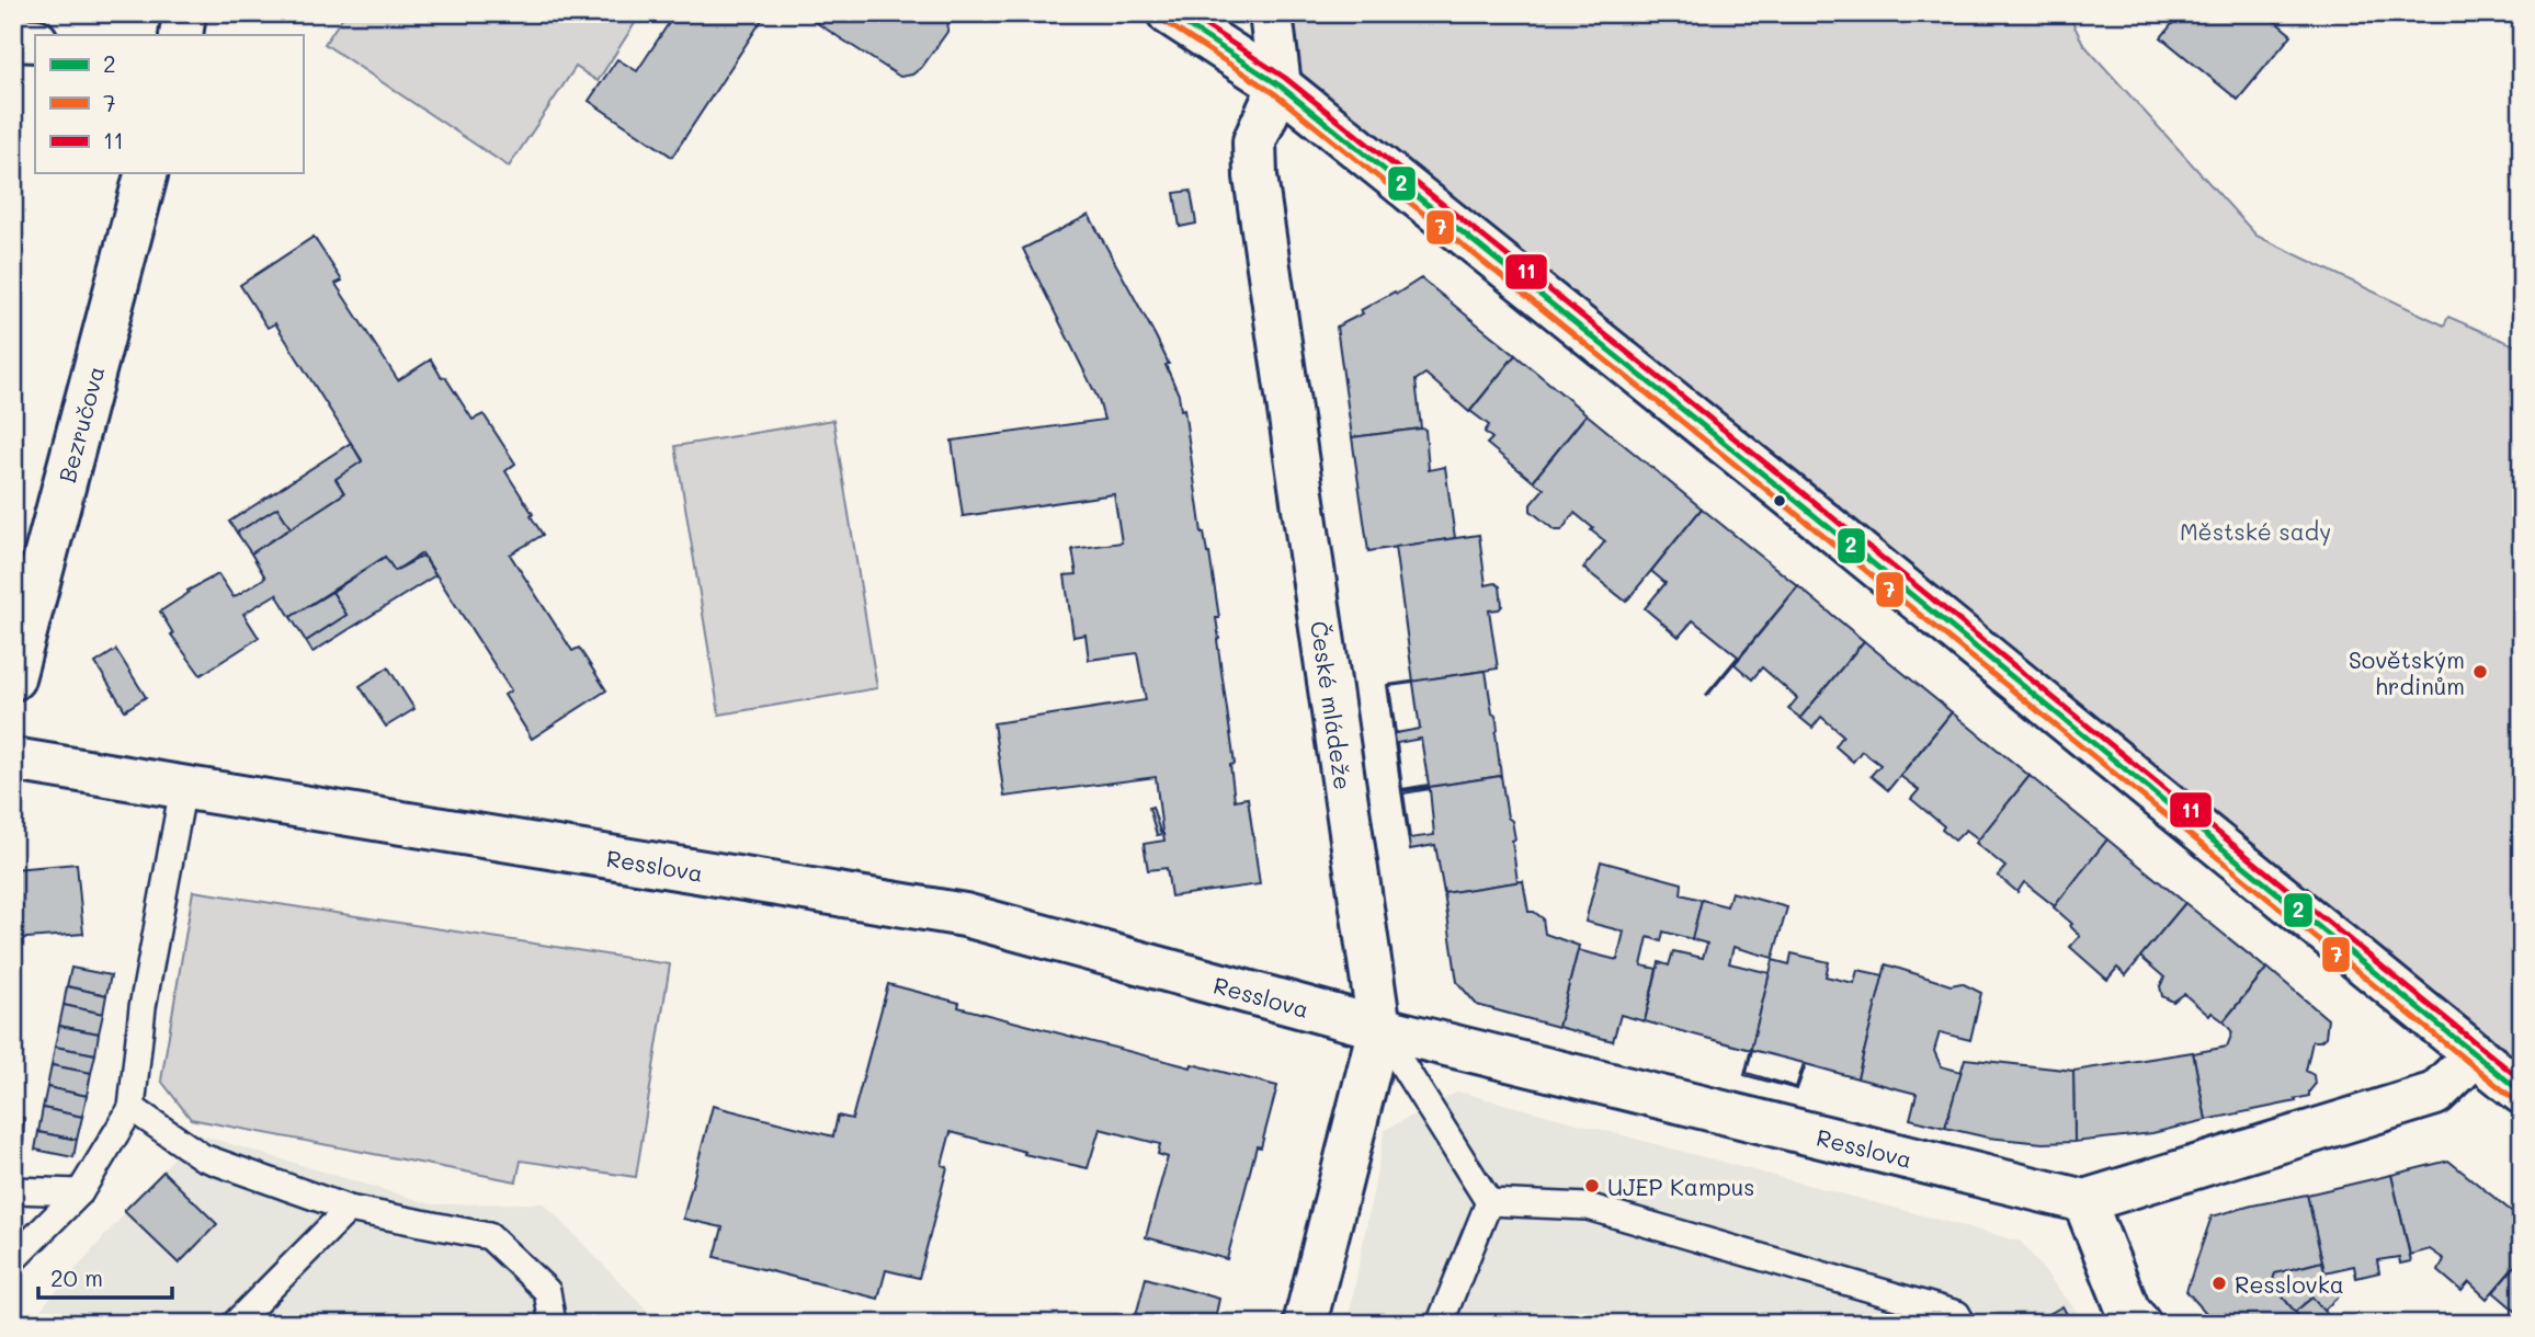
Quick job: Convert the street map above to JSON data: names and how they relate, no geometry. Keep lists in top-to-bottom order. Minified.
{"streets":{"street":["Bezručova","České mládeže","Resslova"]},"crossings":[["České mládeže","Resslova"]],"parks":["Městské sady"],"places":["Sovětským hrdinům","UJEP Kampus","Resslovka"],"lines":["transit line 2","transit line 11","transit line 7"],"legend":["2","7","11"],"scale_bar":"20 m"}
